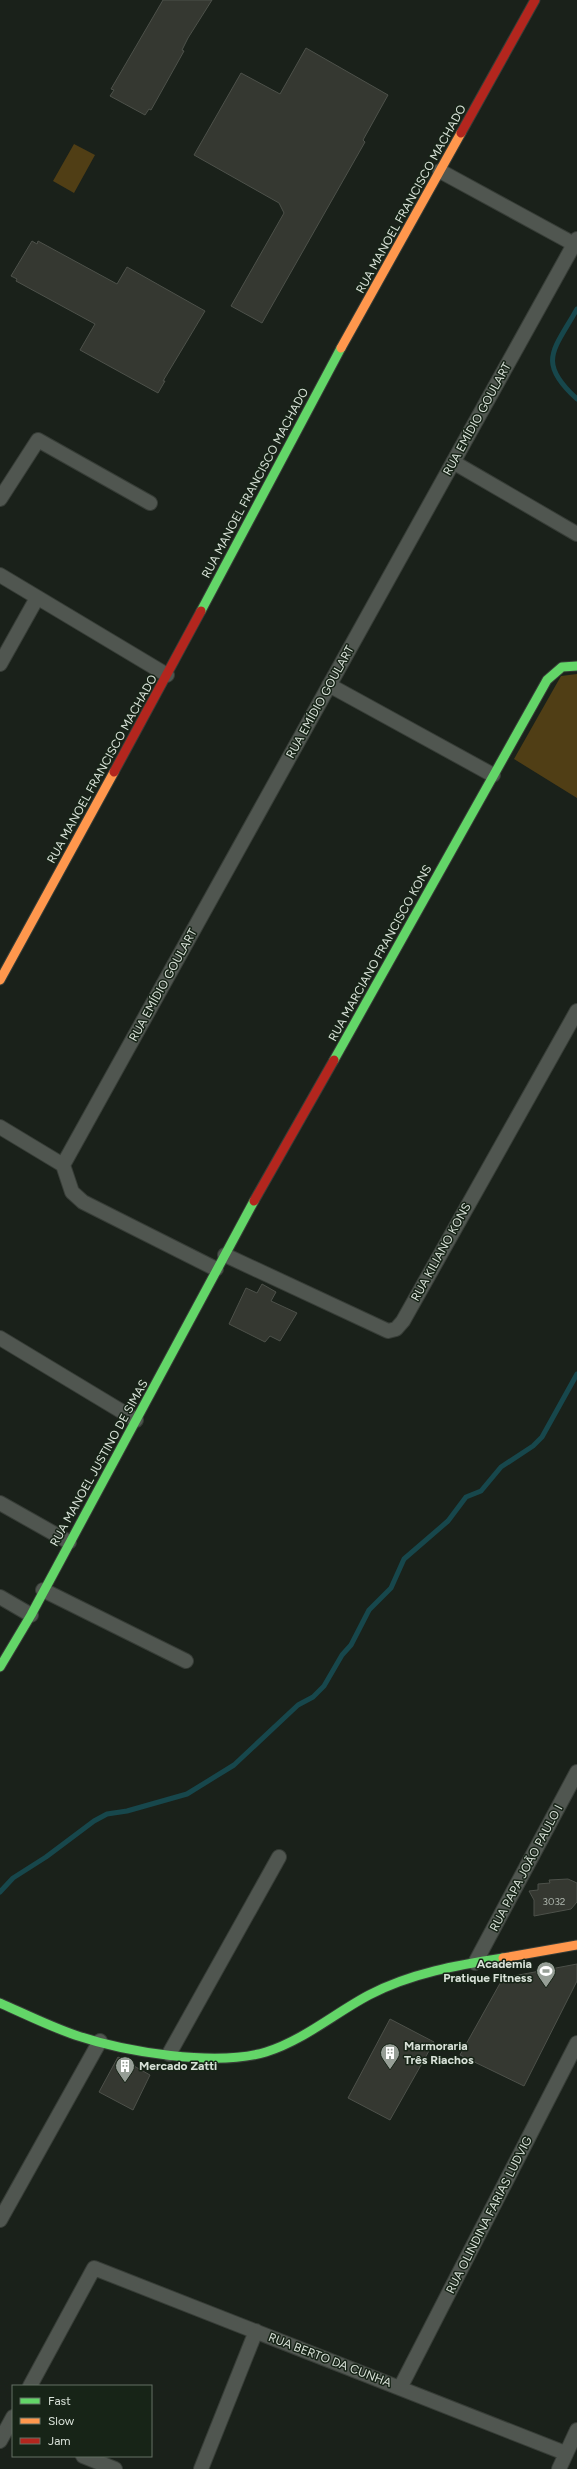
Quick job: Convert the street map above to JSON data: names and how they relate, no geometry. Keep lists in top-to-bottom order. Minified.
{"streets":{"street":["RUA MANOEL FRANCISCO MACHADO","RUA EMÍDIO GOULART","RUA MARCIANO FRANCISCO KONS","RUA KILIANO KONS","RUA MANOEL JUSTINO DE SIMAS","RUA PAPA JOÃO PAULO I","RUA OLINDINA FARIAS LUDVIG","RUA BERTO DA CUNHA"]},"crossings":[["RUA MARCIANO FRANCISCO KONS","RUA KILIANO KONS"],["RUA MARCIANO FRANCISCO KONS","RUA MANOEL JUSTINO DE SIMAS"],["RUA OLINDINA FARIAS LUDVIG","RUA BERTO DA CUNHA"]],"places":{"sports":["Academia Pratique Fitness"],"building":["Marmoraria Três Riachos","Mercado Zatti"]},"house_numbers":["3032"],"legend":["Fast","Slow","Jam"]}
